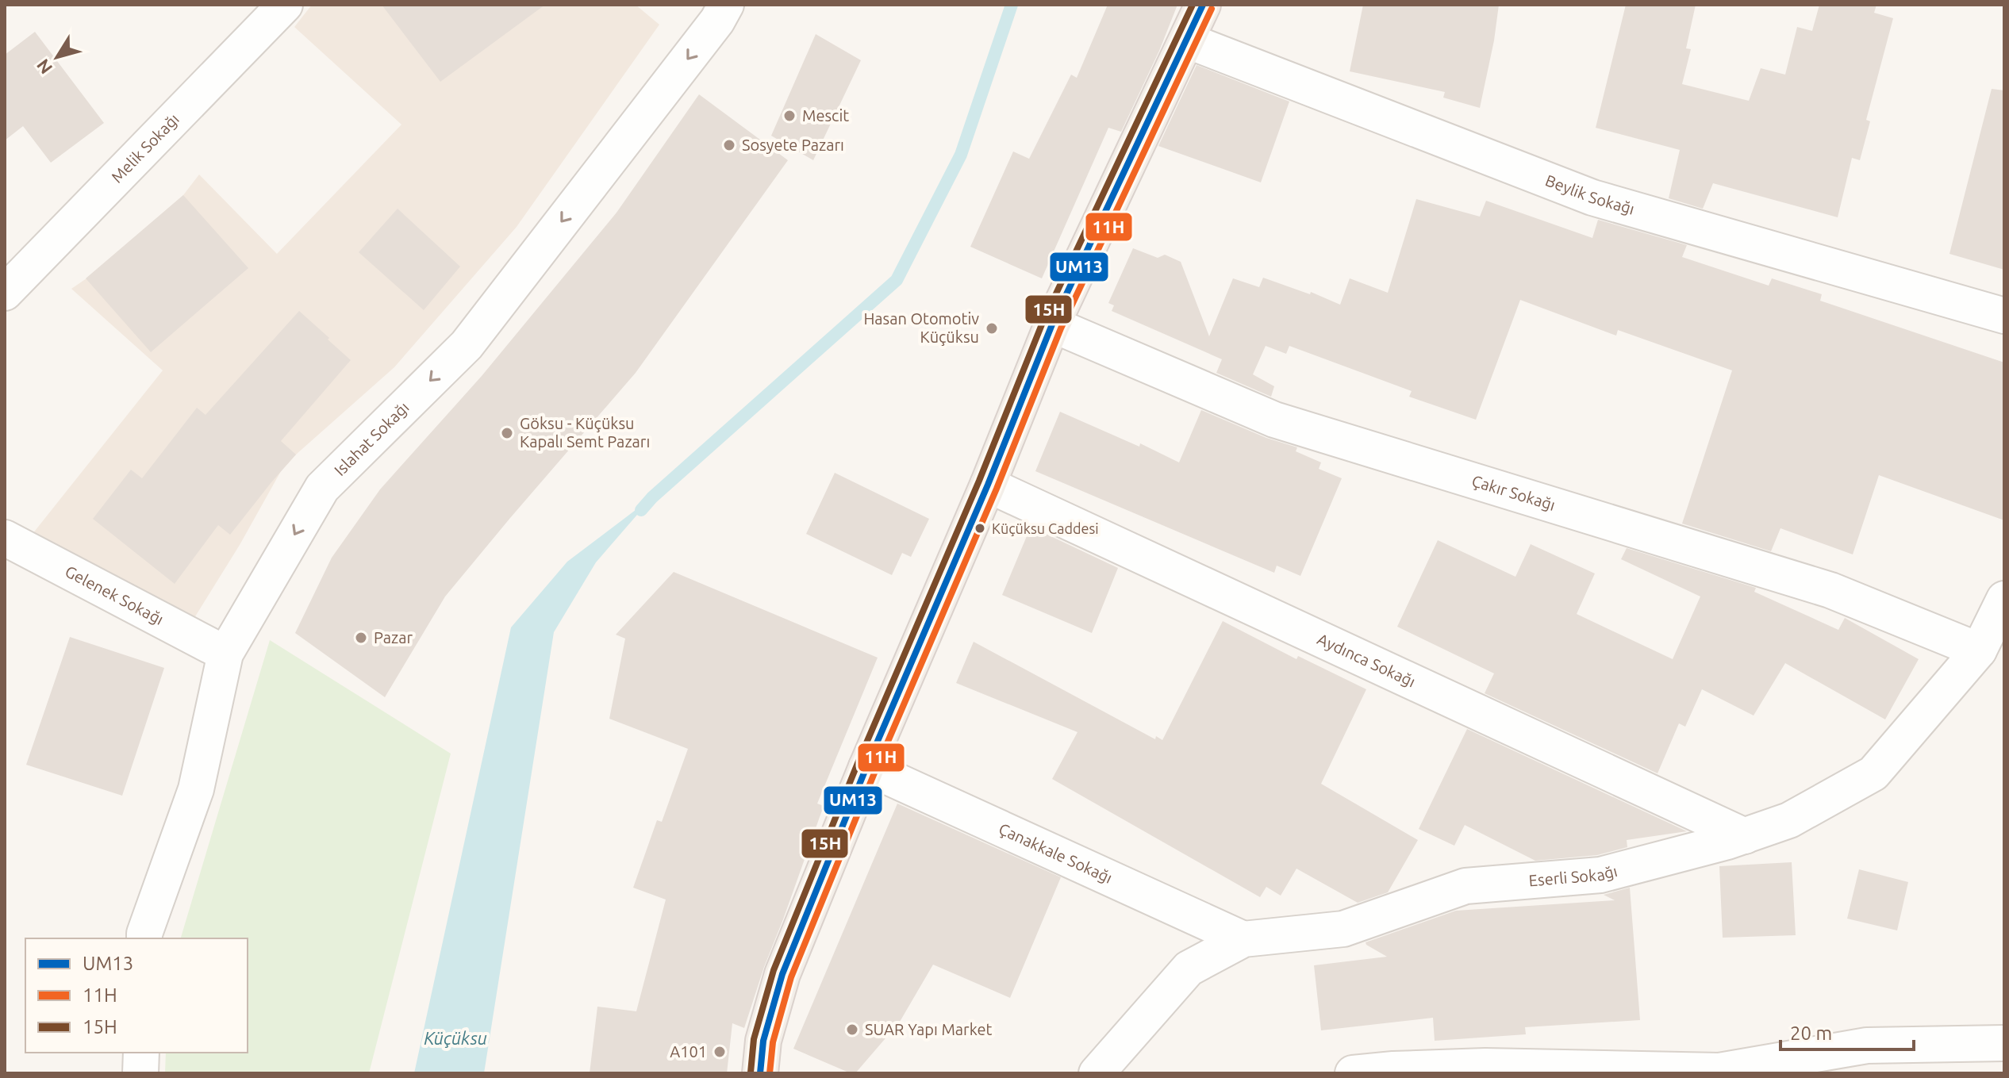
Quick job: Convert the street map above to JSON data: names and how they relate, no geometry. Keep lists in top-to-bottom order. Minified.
{"streets":{"street":["Melik Sokağı","Beylik Sokağı","Islahat Sokağı","Çakır Sokağı","Gelenek Sokağı","Aydınca Sokağı","Çanakkale Sokağı","Eserli Sokağı"]},"crossings":[["Islahat Sokağı","Gelenek Sokağı"],["Çakır Sokağı","Eserli Sokağı"],["Aydınca Sokağı","Eserli Sokağı"],["Çanakkale Sokağı","Eserli Sokağı"]],"one_way":["Islahat Sokağı"],"water":["Küçüksu"],"places":["Mescit","Sosyete Pazarı","Hasan Otomotiv Küçüksu","Göksu - Küçüksu Kapalı Semt Pazarı","Küçüksu Caddesi","Pazar","SUAR Yapı Market","A101"],"lines":["transit line UM13","transit line 15H","transit line 11H"],"legend":["UM13","11H","15H"],"scale_bar":"20 m","north":"bottom left"}
